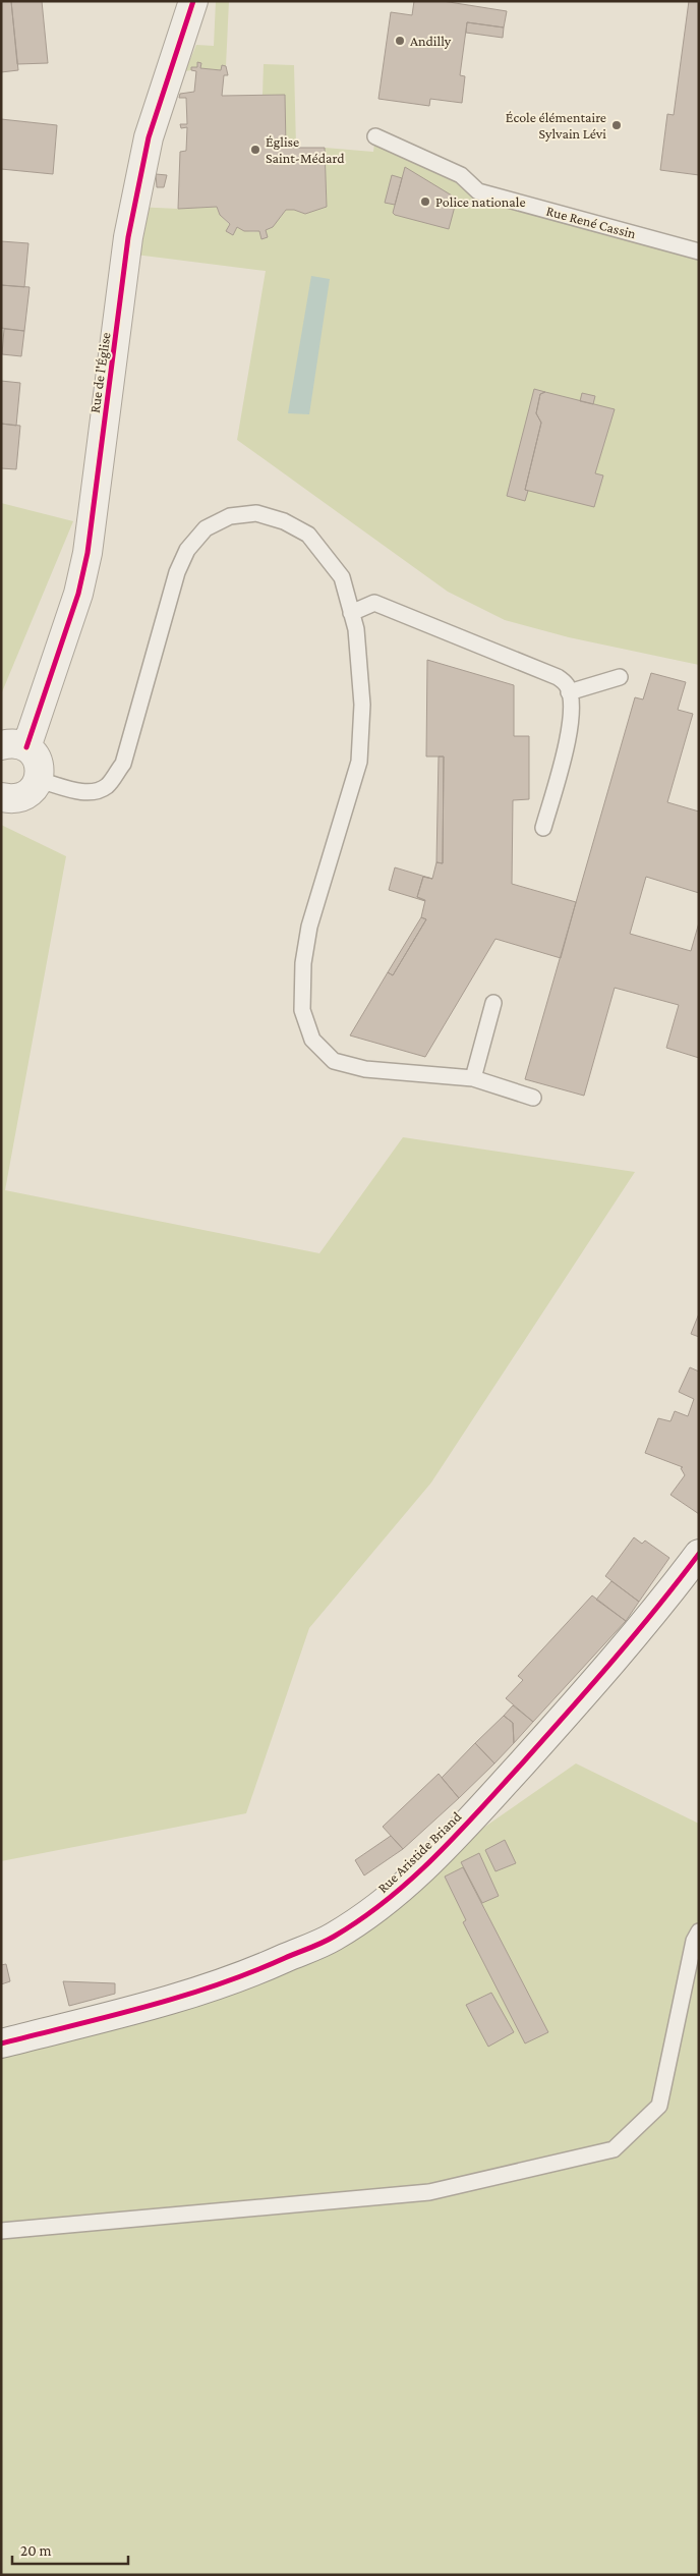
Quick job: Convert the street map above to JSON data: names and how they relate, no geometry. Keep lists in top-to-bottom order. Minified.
{"streets":{"street":["Rue de l'Église","Rue Aristide Briand"],"lane":["Rue René Cassin"]},"places":["Andilly","École élémentaire Sylvain Lévi","Église Saint-Médard","Police nationale"],"scale_bar":"20 m"}
